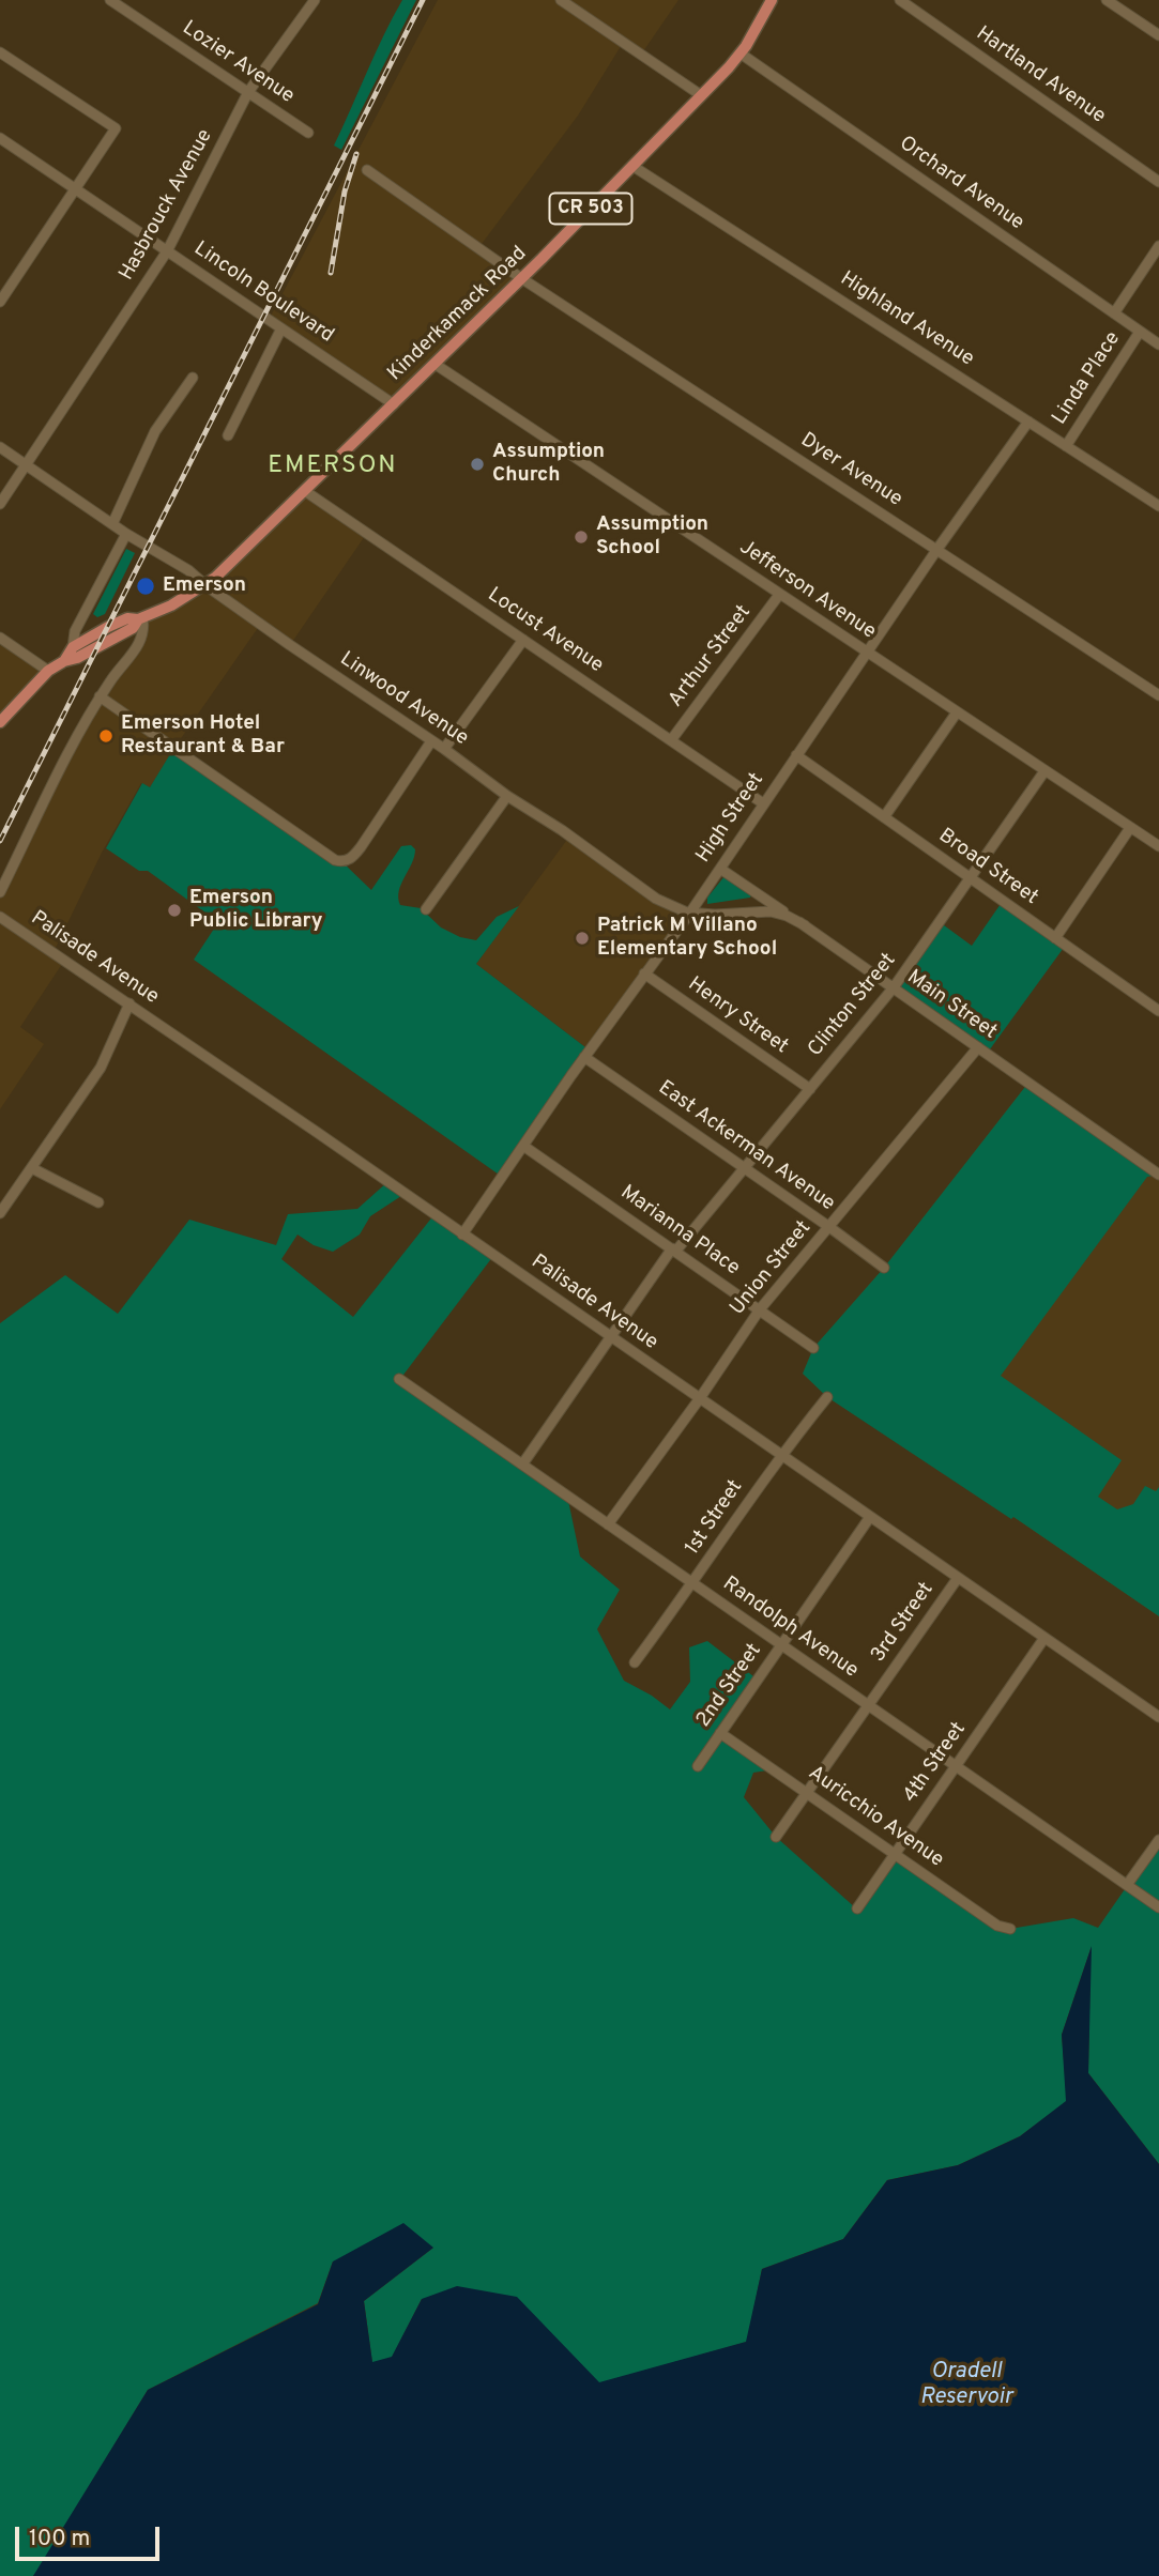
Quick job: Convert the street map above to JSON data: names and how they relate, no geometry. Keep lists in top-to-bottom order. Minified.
{"streets":{"main road":["CR 503","Kinderkamack Road"],"street":["Lozier Avenue","Hartland Avenue","Orchard Avenue","Hasbrouck Avenue","Lincoln Boulevard","Highland Avenue","Linda Place","Dyer Avenue","Jefferson Avenue","Locust Avenue","Arthur Street","Linwood Avenue","High Street","Broad Street","Palisade Avenue","Clinton Street","Main Street","Henry Street","East Ackerman Avenue","Marianna Place","Union Street","1st Street","3rd Street","Randolph Avenue","2nd Street","4th Street","Auricchio Avenue"]},"crossings":[["Lozier Avenue","Hasbrouck Avenue"],["Orchard Avenue","Kinderkamack Road"],["Orchard Avenue","Linda Place"],["Hasbrouck Avenue","Lincoln Boulevard"],["Hasbrouck Avenue","Linwood Avenue"],["Lincoln Boulevard","Kinderkamack Road"],["Kinderkamack Road","Highland Avenue"],["Kinderkamack Road","Dyer Avenue"],["Kinderkamack Road","Jefferson Avenue"],["Kinderkamack Road","Locust Avenue"],["Kinderkamack Road","Linwood Avenue"],["Highland Avenue","Linda Place"],["Highland Avenue","High Street"],["Dyer Avenue","High Street"],["Jefferson Avenue","Arthur Street"],["Jefferson Avenue","High Street"],["Jefferson Avenue","Clinton Street"],["Locust Avenue","Arthur Street"],["Locust Avenue","High Street"],["Linwood Avenue","High Street"],["Linwood Avenue","Main Street"],["High Street","Broad Street"],["High Street","Palisade Avenue"],["High Street","Main Street"],["High Street","Henry Street"],["High Street","East Ackerman Avenue"],["High Street","Marianna Place"],["Broad Street","Clinton Street"],["Palisade Avenue","Clinton Street"],["Palisade Avenue","Union Street"],["Palisade Avenue","1st Street"],["Palisade Avenue","3rd Street"],["Palisade Avenue","2nd Street"],["Palisade Avenue","4th Street"],["Clinton Street","Main Street"],["Clinton Street","Henry Street"],["Clinton Street","East Ackerman Avenue"],["Clinton Street","Marianna Place"],["Clinton Street","Randolph Avenue"],["Main Street","Union Street"],["East Ackerman Avenue","Union Street"],["Marianna Place","Union Street"],["Union Street","Randolph Avenue"],["1st Street","Randolph Avenue"],["3rd Street","Randolph Avenue"],["3rd Street","Auricchio Avenue"],["Randolph Avenue","2nd Street"],["Randolph Avenue","4th Street"],["2nd Street","Auricchio Avenue"],["4th Street","Auricchio Avenue"]],"districts":["EMERSON"],"water":["Oradell Reservoir"],"places":["Assumption Church","Assumption School","Emerson","Emerson Hotel Restaurant & Bar","Emerson Public Library","Patrick M Villano Elementary School"],"scale_bar":"100 m"}
